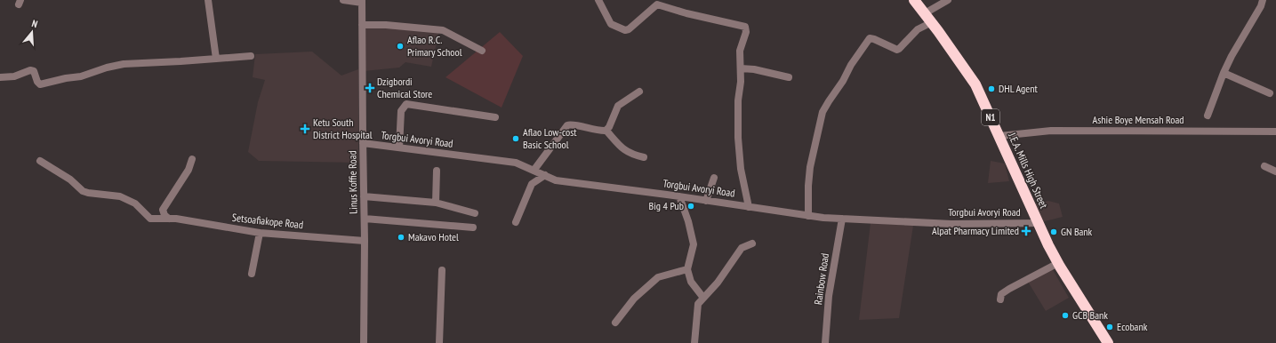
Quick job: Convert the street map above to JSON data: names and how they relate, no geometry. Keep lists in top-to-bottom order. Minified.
{"streets":{"highway":["N1","J.E.A. Mills High Street"],"street":["Ashie Boye Mensah Road","Torgbui Avoryi Road","Linus Koffie Road","Setsoafiakope Road","Rainbow Road"]},"crossings":[["N1","J.E.A. Mills High Street"],["Ashie Boye Mensah Road","J.E.A. Mills High Street"],["Torgbui Avoryi Road","J.E.A. Mills High Street"],["Torgbui Avoryi Road","Linus Koffie Road"],["Torgbui Avoryi Road","Rainbow Road"],["Linus Koffie Road","Setsoafiakope Road"]],"places":{"other":["Aflao R.C. Primary School","DHL Agent","Aflao Low-cost Basic School","Big 4 Pub","GN Bank","Makavo Hotel","GCB Bank","Ecobank"],"health":["Dzigbordi Chemical Store","Ketu South District Hospital","Alpat Pharmacy Limited"]},"north":"top"}
